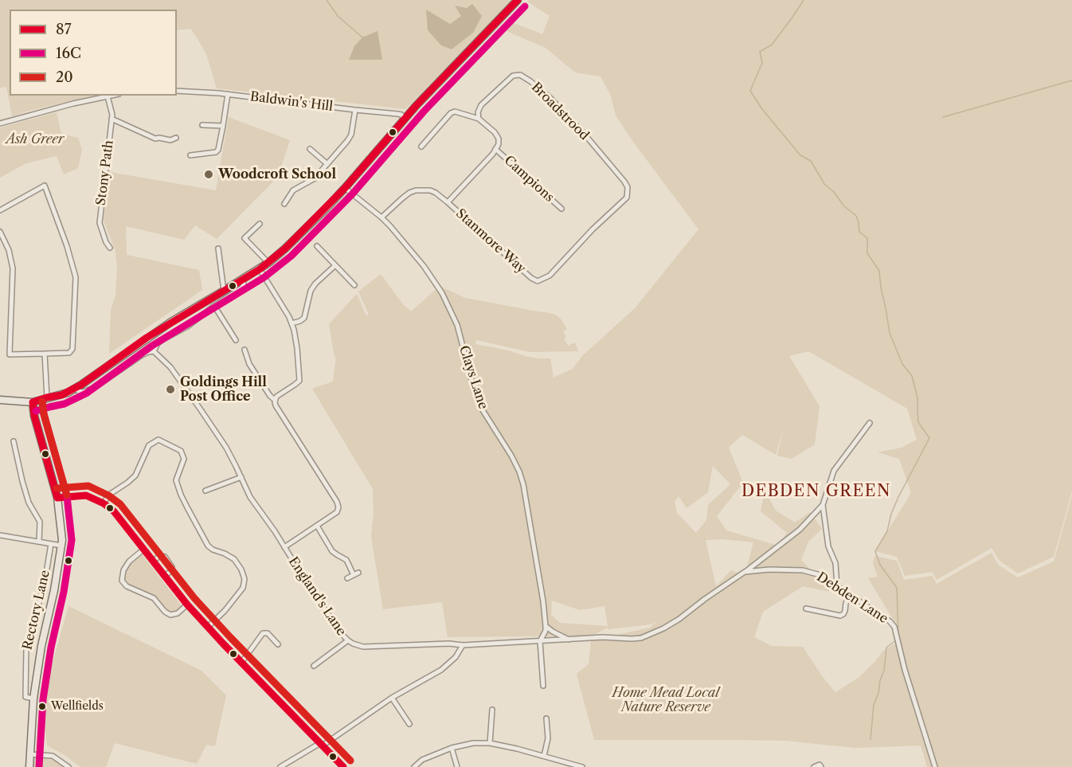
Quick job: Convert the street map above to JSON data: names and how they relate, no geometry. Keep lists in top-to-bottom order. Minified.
{"streets":{"main road":["Rectory Lane"],"street":["Baldwin's Hill","Broadstrood","Stony Path","Campions","Stanmore Way","Clays Lane","England's Lane","Debden Lane"]},"crossings":[["Broadstrood","Stanmore Way"],["Stanmore Way","Clays Lane"],["Clays Lane","England's Lane"],["Clays Lane","Debden Lane"],["England's Lane","Debden Lane"]],"districts":["DEBDEN GREEN"],"parks":["Ash Greer","Home Mead Local Nature Reserve"],"places":["Woodcroft School","Goldings Hill Post Office","Wellfields"],"lines":["transit line 87","transit line 16C","transit line 20"],"legend":["87","16C","20"]}
